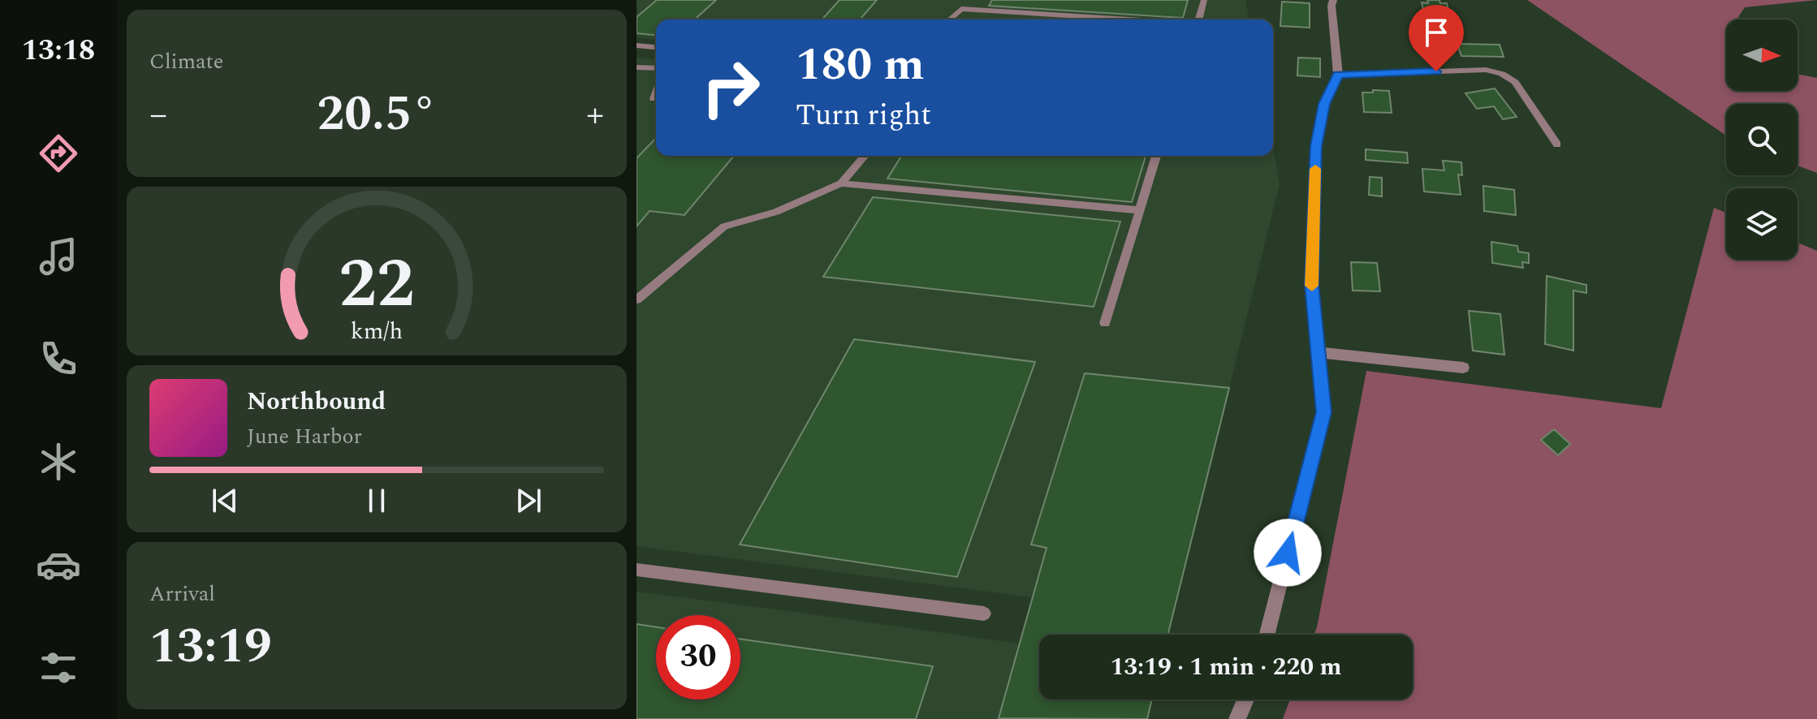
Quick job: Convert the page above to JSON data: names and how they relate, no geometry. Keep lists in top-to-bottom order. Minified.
{"north":"right","page":{"tabs":"13:18","tile":["Climate",["Arrival","13:19"]],"turn":["180 m","Turn right"],"heat":["−","20.5°","+"],"song":["Northbound","June Harbor"],"limit":"30","trip":"13:19 · 1 min · 220 m","gauge":["22","km/h"]}}
